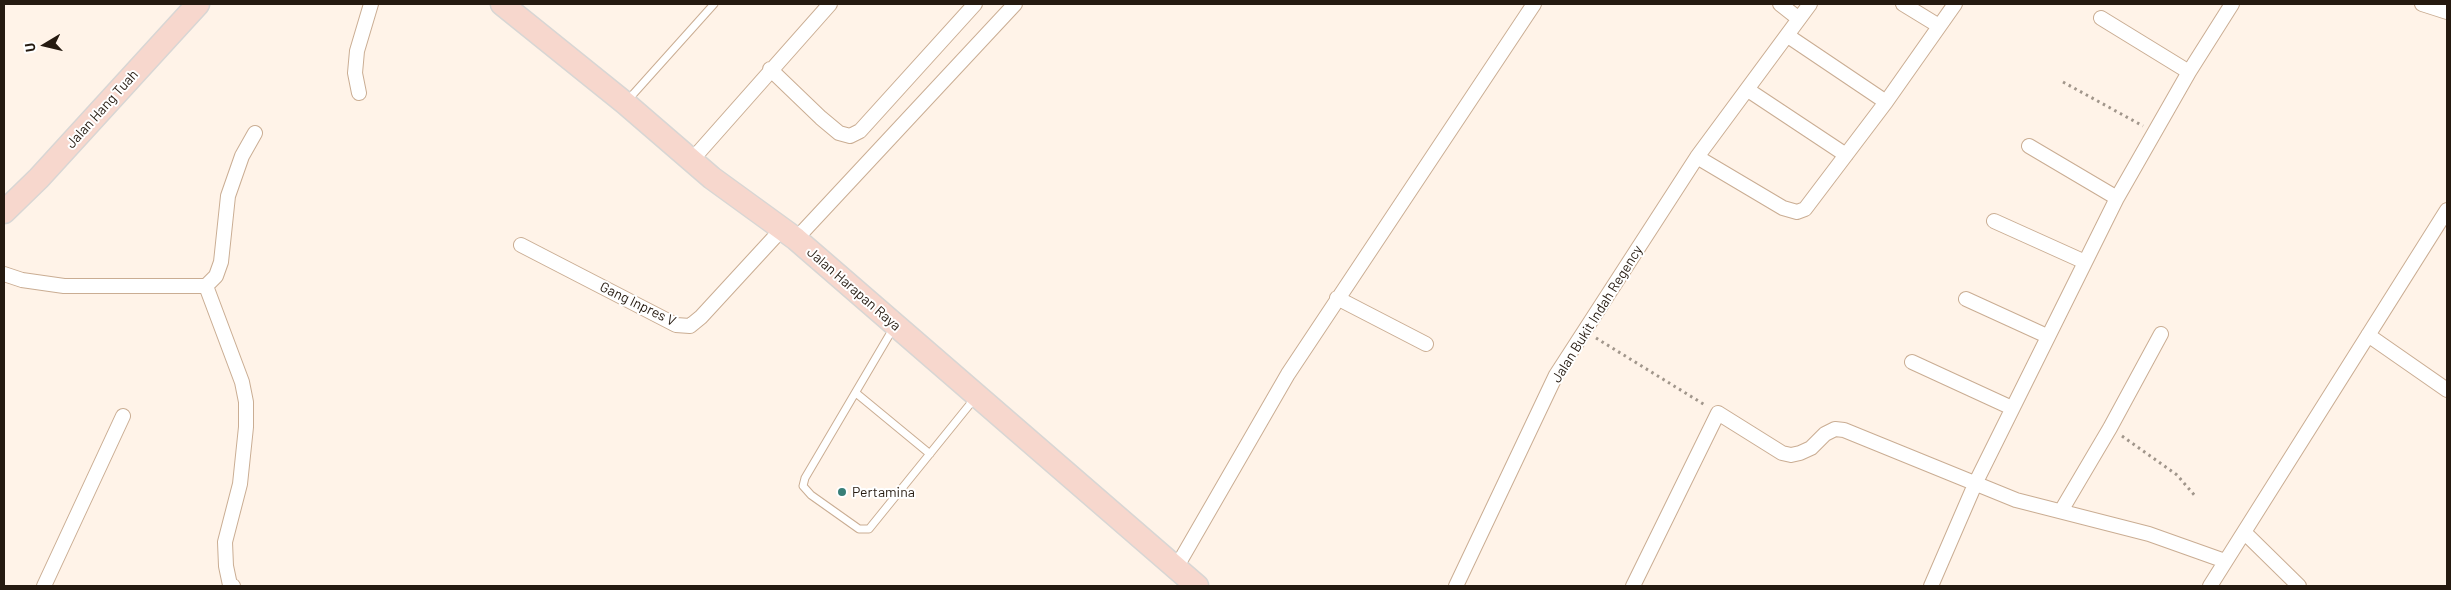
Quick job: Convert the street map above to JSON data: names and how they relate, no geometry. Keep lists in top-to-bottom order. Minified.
{"streets":{"main road":["Jalan Hang Tuah","Jalan Harapan Raya"],"street":["Gang Inpres V","Jalan Bukit Indah Regency"]},"crossings":[["Jalan Harapan Raya","Gang Inpres V"]],"places":["Pertamina"],"north":"left"}
